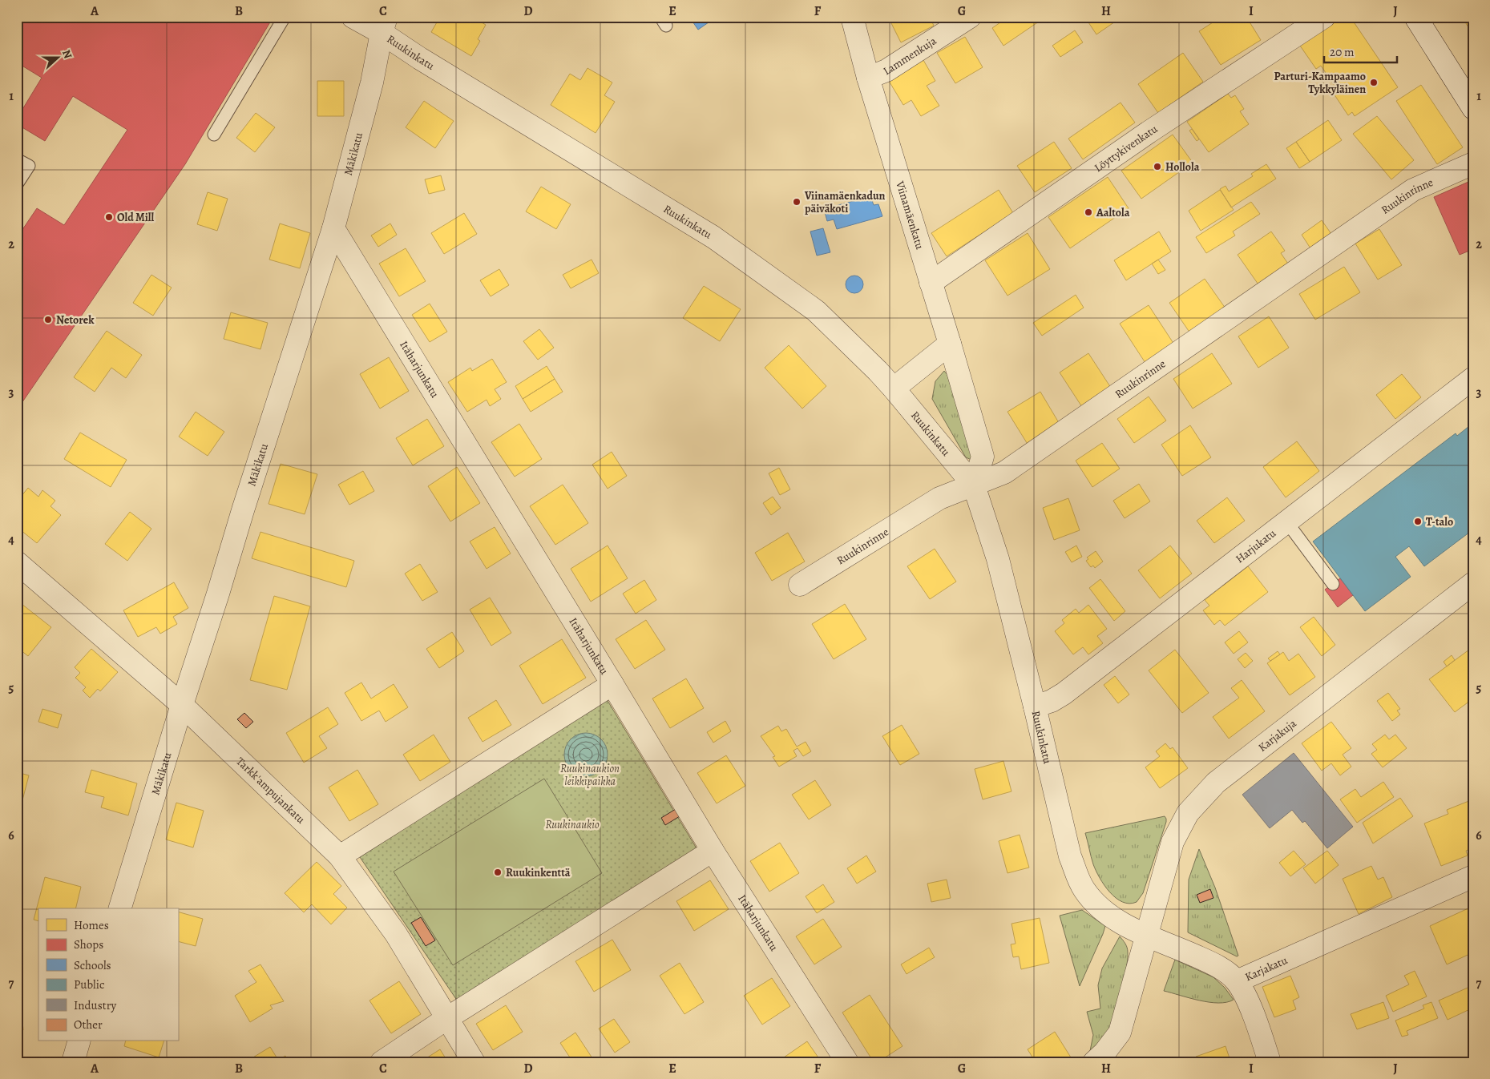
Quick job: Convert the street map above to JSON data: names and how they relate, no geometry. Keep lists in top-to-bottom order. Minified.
{"streets":{"street":["Ruukinkatu","Lammenkuja","Löyttykivenkatu","Mäkikatu","Ruukinrinne","Viinamäenkatu","Itäharjunkatu","Harjukatu","Karjakuja","Tarkk'ampujankatu","Karjakatu"]},"crossings":[["Ruukinkatu","Mäkikatu"],["Ruukinkatu","Ruukinrinne"],["Ruukinkatu","Harjukatu"],["Ruukinkatu","Karjakuja"],["Ruukinkatu","Karjakatu"],["Lammenkuja","Viinamäenkatu"],["Löyttykivenkatu","Viinamäenkatu"],["Mäkikatu","Itäharjunkatu"],["Mäkikatu","Tarkk'ampujankatu"],["Karjakuja","Karjakatu"]],"parks":["Ruukinaukion leikkipaikka","Ruukinaukio"],"places":["Parturi-Kampaamo Tykkyläinen","Hollola","Viinamäenkadun päiväkoti","Aaltola","Old Mill","Netorek","T-talo","Ruukinkenttä"],"legend":["Homes","Shops","Schools","Public","Industry","Other"],"scale_bar":"20 m","north":"right","grid":{"columns":["A","B","C","D","E","F","G","H","I","J"],"rows":["1","2","3","4","5","6","7"]}}
